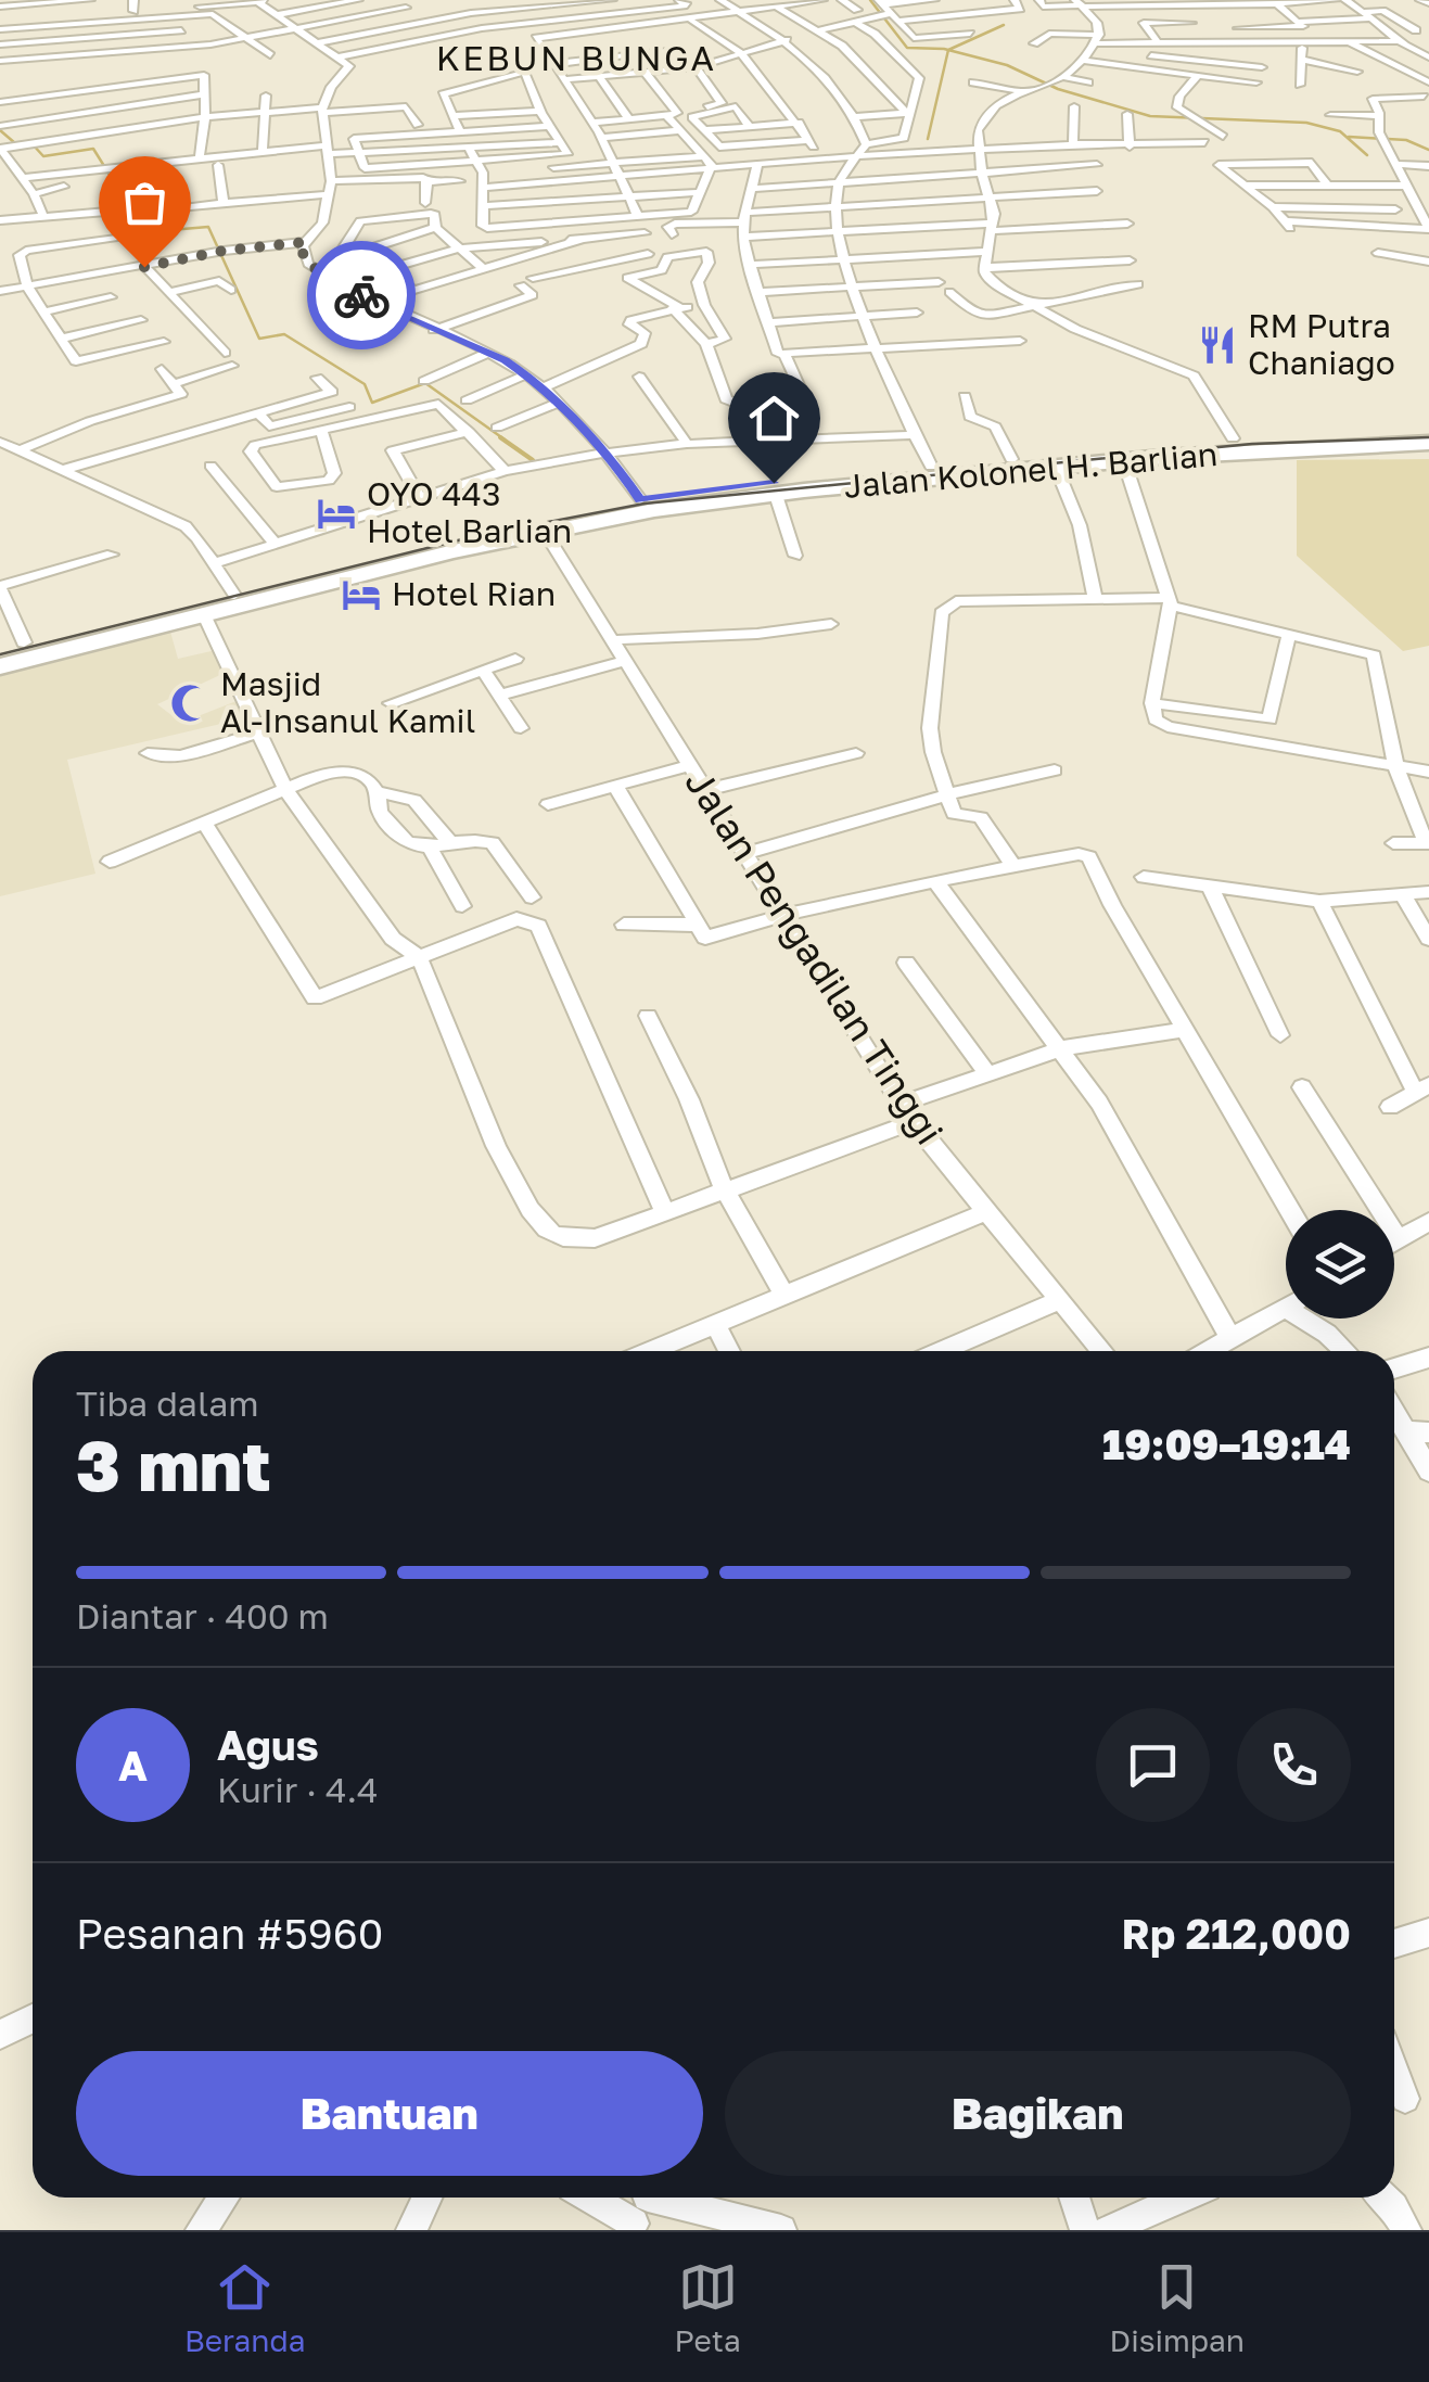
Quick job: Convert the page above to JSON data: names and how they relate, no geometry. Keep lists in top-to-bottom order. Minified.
{"streets":{"highway":["Jalan Kolonel H. Barlian"],"street":["Jalan Pengadilan Tinggi"]},"crossings":[["Jalan Kolonel H. Barlian","Jalan Pengadilan Tinggi"]],"districts":["KEBUN BUNGA"],"places":{"restaurant":["RM Putra Chaniago"],"hotel":["OYO 443 Hotel Barlian","Hotel Rian"],"mosque":["Masjid Al-Insanul Kamil"]},"page":{"heading":["3 mnt","Tiba dalam","19:09–19:14"],"panel":["Agus","Kurir · 4.4","Pesanan #5960","Rp 212,000"],"bar":"Diantar · 400 m","round":"A","buttons":["Bantuan","Bagikan"],"tabs":["Beranda","Peta","Disimpan"]}}
